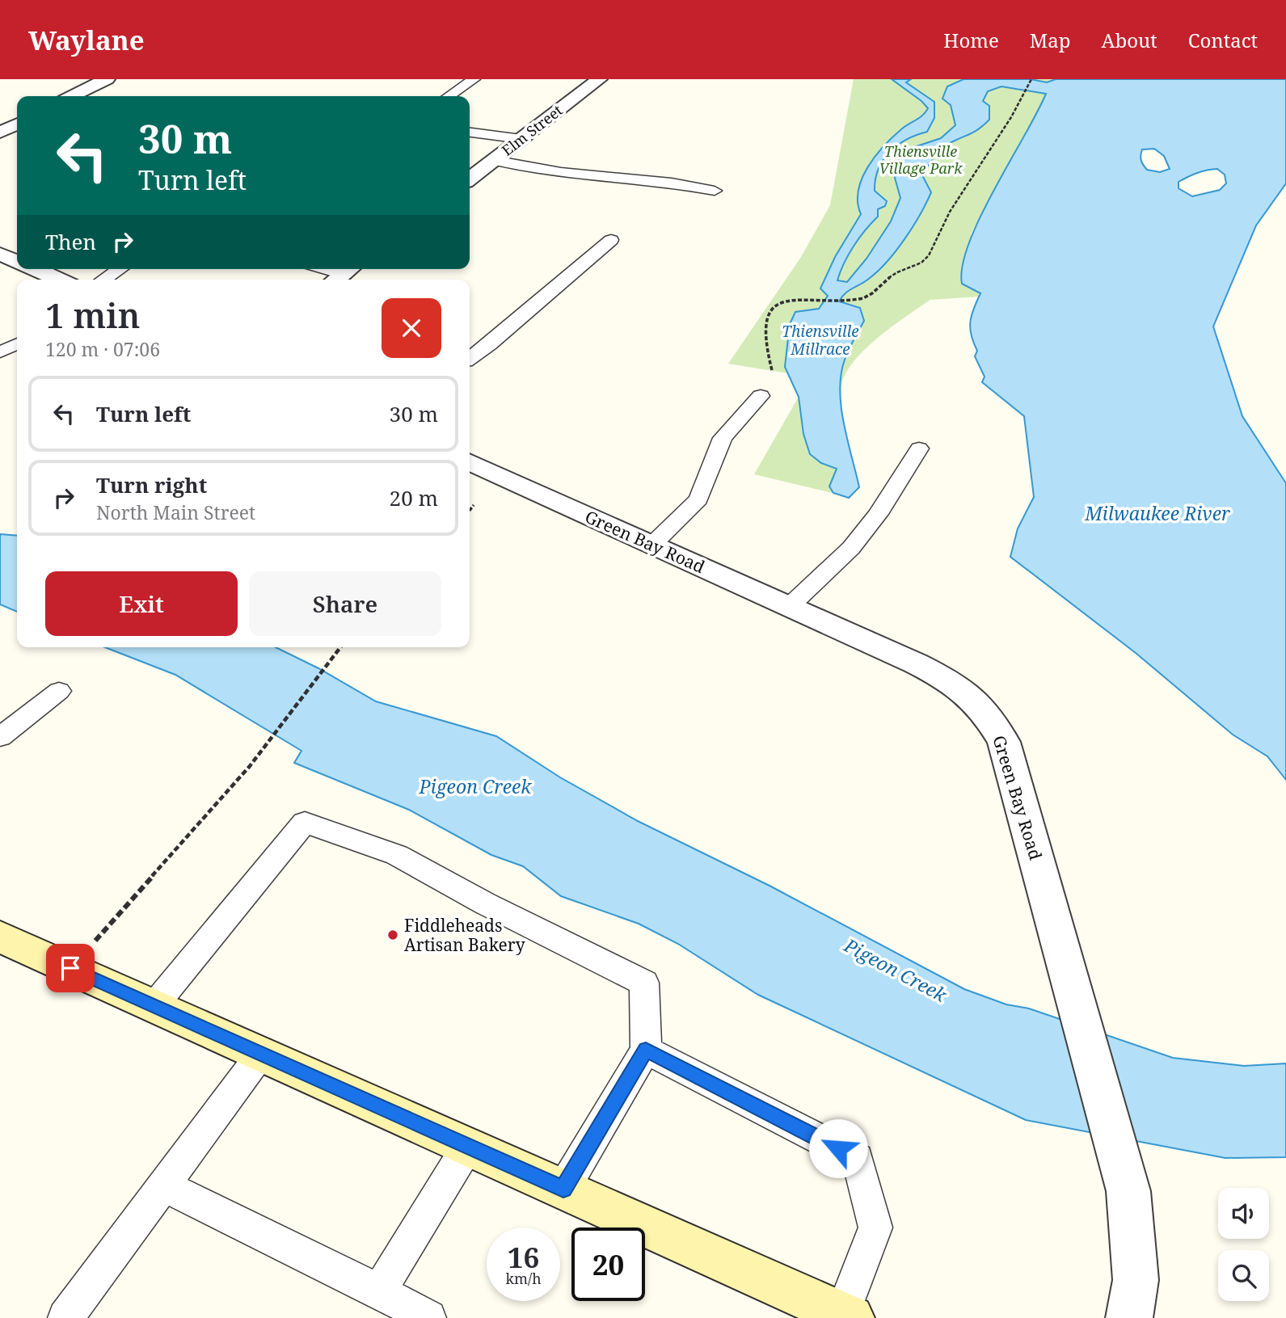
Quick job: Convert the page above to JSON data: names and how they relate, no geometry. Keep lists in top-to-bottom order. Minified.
{"streets":{"street":["Elm Street","Green Bay Road"]},"water":["Thiensville Millrace","Milwaukee River","Pigeon Creek"],"parks":["Thiensville Village Park"],"places":["Fiddleheads Artisan Bakery"],"page":{"header":"Waylane","nav":["Home","Map","About","Contact"],"turn":["30 m","Turn left"],"then":"Then","heading":["1 min","120 m · 07:06"],"list":[{"name":"Turn left","value":"30 m"},{"name":"Turn right","note":"North Main Street","value":"20 m"}],"buttons":["Exit","Share"],"speed":"16 km/h","limit":"20"}}
